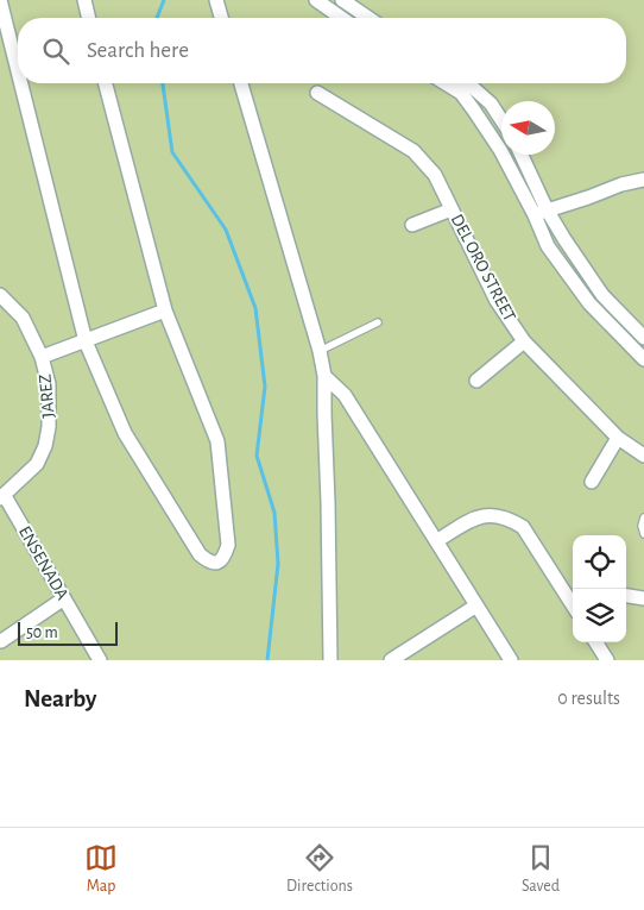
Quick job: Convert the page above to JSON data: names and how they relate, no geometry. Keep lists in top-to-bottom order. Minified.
{"streets":{"street":["DEL ORO STREET","JAREZ","ENSENADA"]},"crossings":[["JAREZ","ENSENADA"]],"scale_bar":"50 m","north":"left","page":{"search":"Search here","scale":"50 m","heading":["Nearby","0 results"],"nav":["Map","Directions","Saved"]}}
